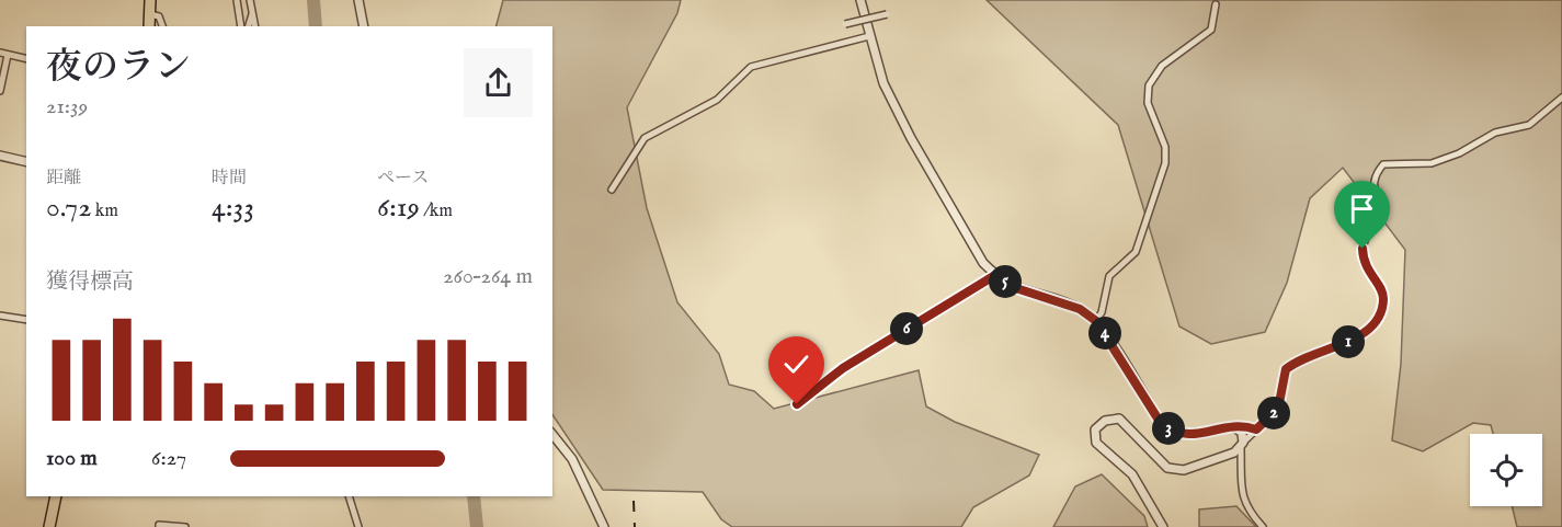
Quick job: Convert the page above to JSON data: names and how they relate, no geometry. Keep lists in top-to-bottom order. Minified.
{"page":{"heading":["夜のラン","21:39"],"stats":[["距離","0.72 km"],["時間","4:33"],["ペース","6:19 /km"]],"chart":["獲得標高","260–264 m"],"pins":["5","6","4","1","2","3"],"list":[{"name":"100 m","note":"6:27"}]}}
